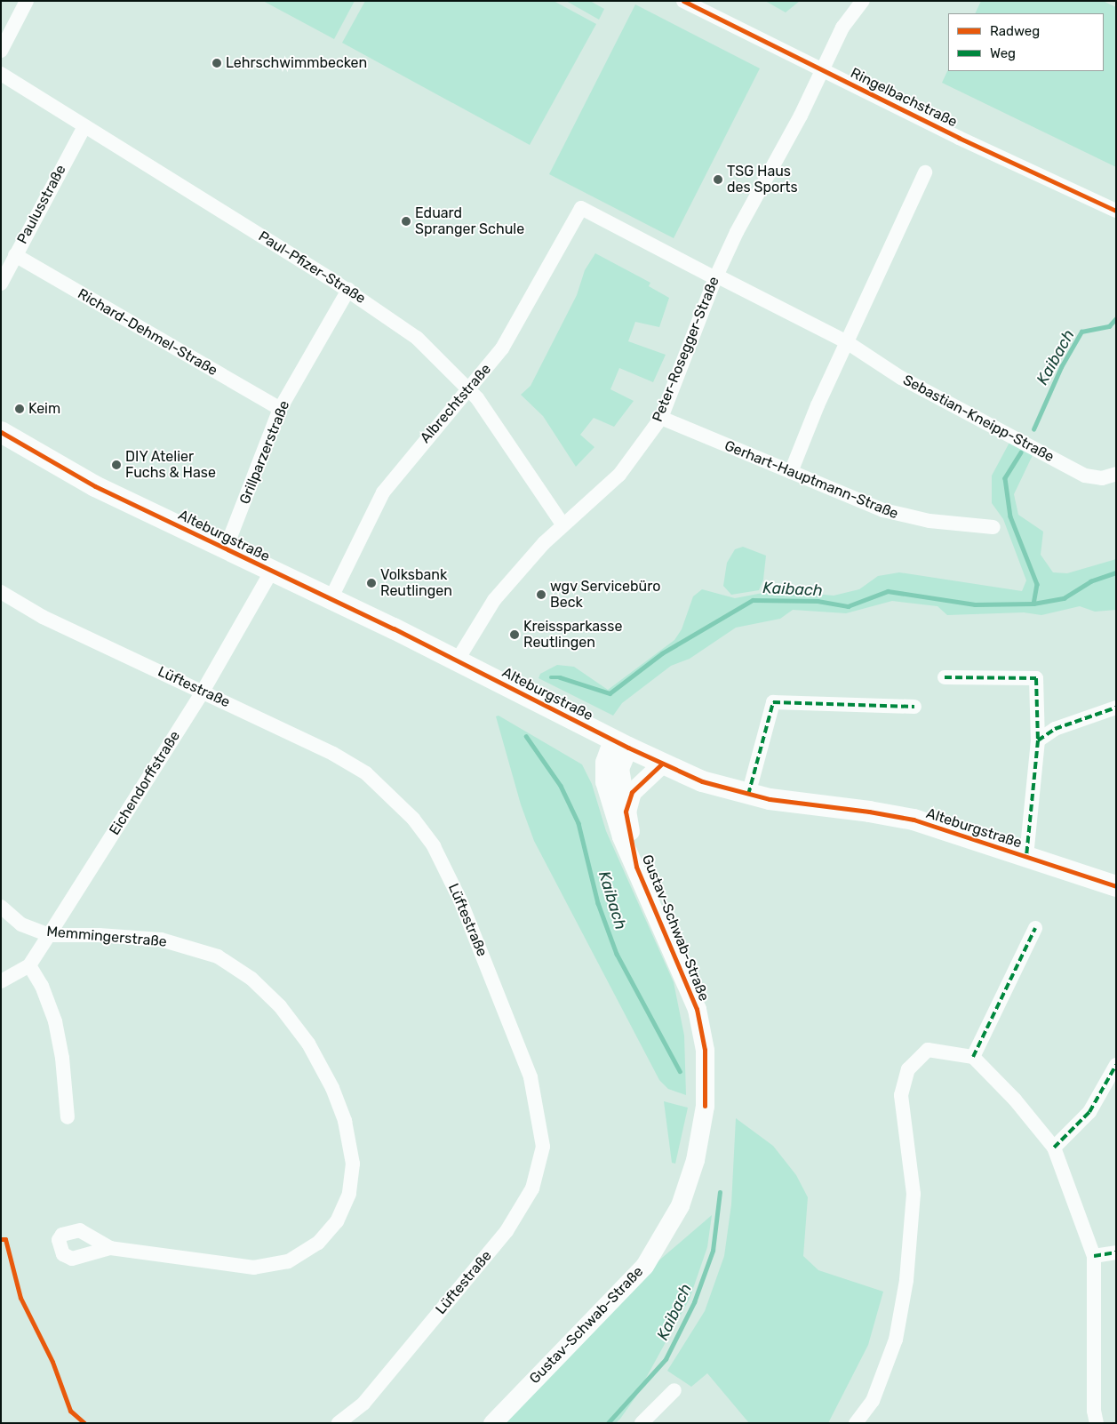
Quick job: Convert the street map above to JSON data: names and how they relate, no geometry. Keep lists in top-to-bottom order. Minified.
{"streets":{"main road":["Alteburgstraße"],"street":["Ringelbachstraße","Paulusstraße","Paul-Pfizer-Straße","Richard-Dehmel-Straße","Peter-Rosegger-Straße","Albrechtstraße","Sebastian-Kneipp-Straße","Grillparzerstraße","Gerhart-Hauptmann-Straße","Lüftestraße","Eichendorffstraße","Gustav-Schwab-Straße","Memmingerstraße"]},"crossings":[["Ringelbachstraße","Peter-Rosegger-Straße"],["Paulusstraße","Paul-Pfizer-Straße"],["Paulusstraße","Richard-Dehmel-Straße"],["Paul-Pfizer-Straße","Peter-Rosegger-Straße"],["Paul-Pfizer-Straße","Albrechtstraße"],["Paul-Pfizer-Straße","Grillparzerstraße"],["Richard-Dehmel-Straße","Grillparzerstraße"],["Peter-Rosegger-Straße","Sebastian-Kneipp-Straße"],["Peter-Rosegger-Straße","Gerhart-Hauptmann-Straße"],["Peter-Rosegger-Straße","Alteburgstraße"],["Albrechtstraße","Sebastian-Kneipp-Straße"],["Albrechtstraße","Alteburgstraße"],["Grillparzerstraße","Alteburgstraße"],["Alteburgstraße","Eichendorffstraße"],["Alteburgstraße","Gustav-Schwab-Straße"],["Lüftestraße","Eichendorffstraße"],["Eichendorffstraße","Memmingerstraße"]],"water":["Kaibach"],"places":["Lehrschwimmbecken","TSG Haus des Sports","Eduard Spranger Schule","Keim","DIY Atelier Fuchs & Hase","Volksbank Reutlingen","wgv Servicebüro Beck","Kreissparkasse Reutlingen"],"legend":["Radweg","Weg"]}
